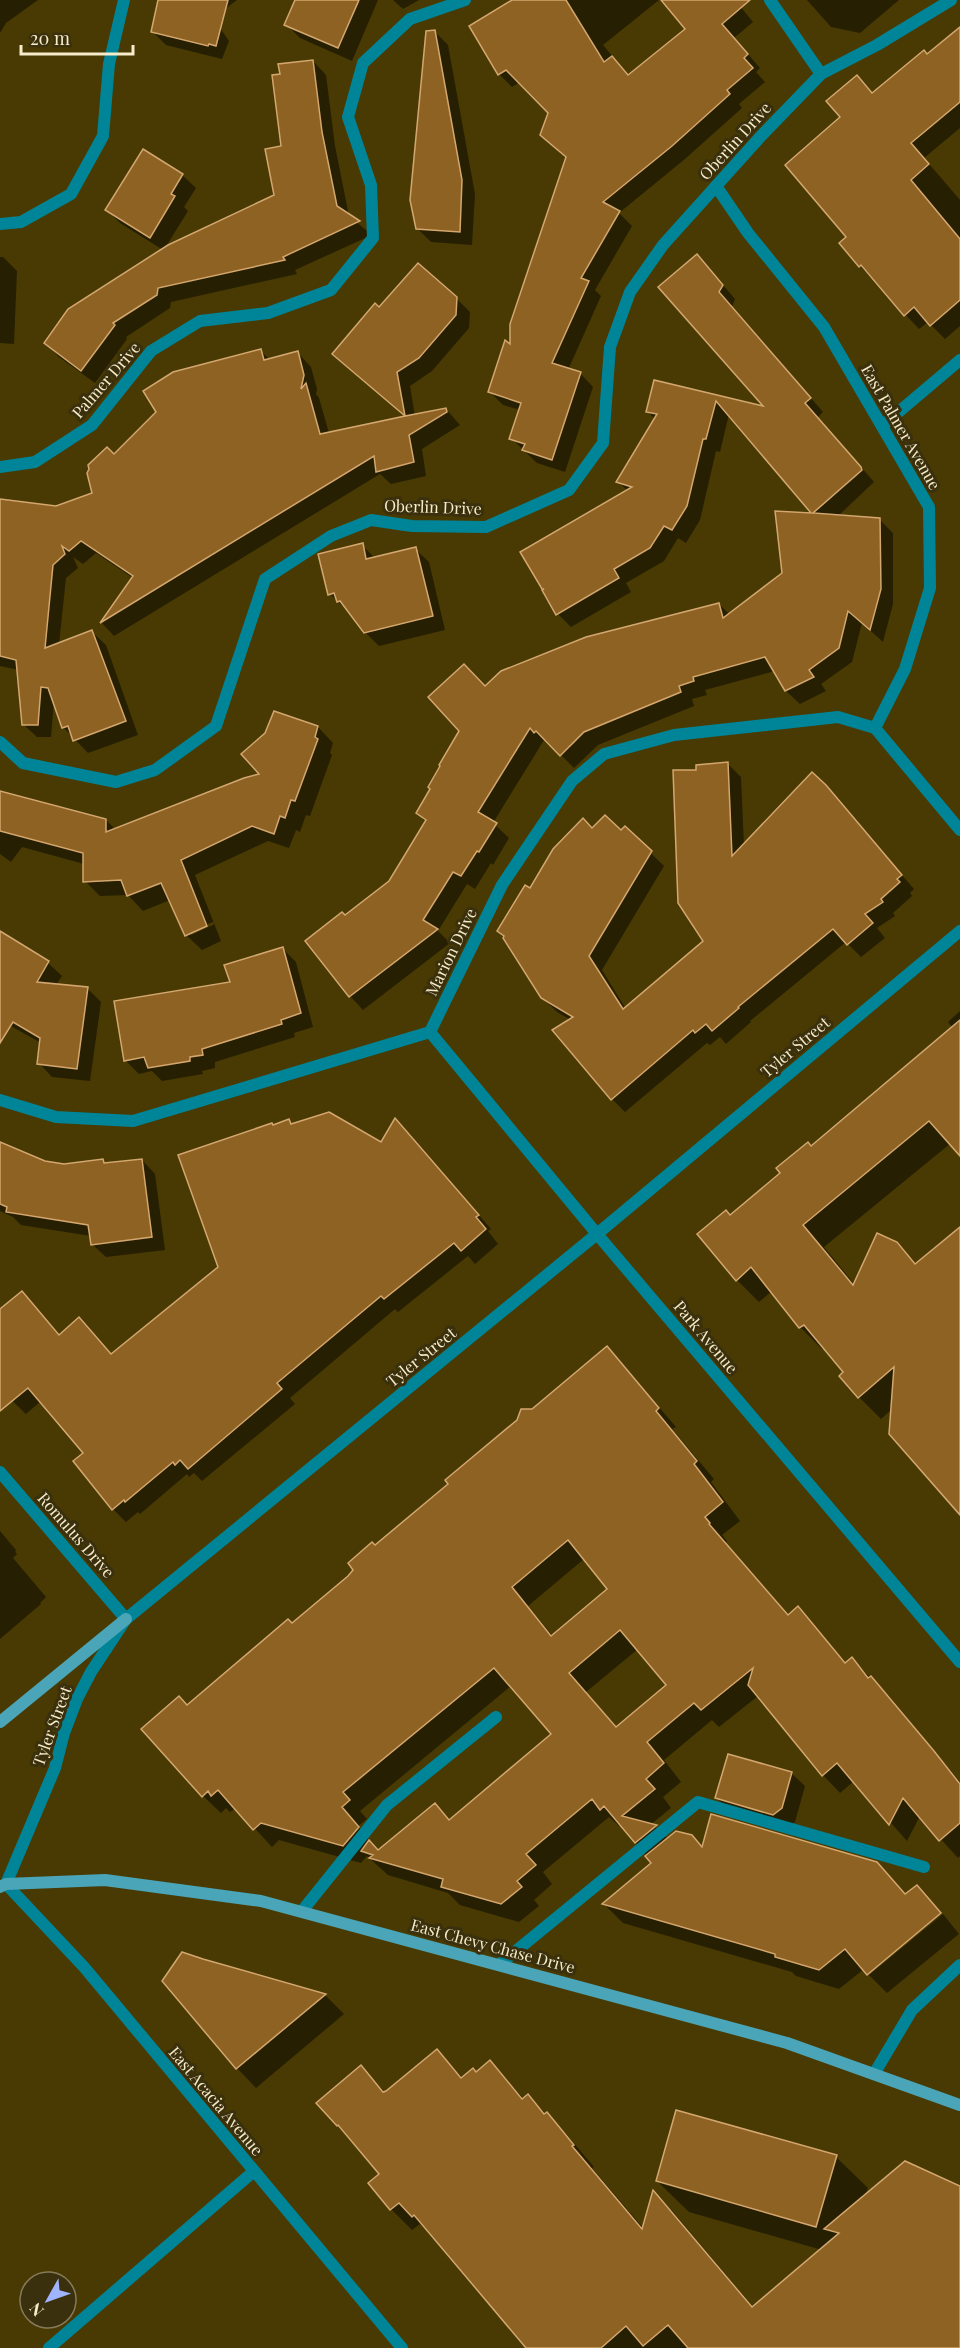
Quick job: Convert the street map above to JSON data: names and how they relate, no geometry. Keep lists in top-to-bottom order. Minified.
{"streets":{"main road":["East Chevy Chase Drive"],"street":["Oberlin Drive","Palmer Drive","East Palmer Avenue","Marion Drive","Tyler Street","Park Avenue","Romulus Drive","East Acacia Avenue"]},"crossings":[["Oberlin Drive","East Palmer Avenue"],["East Palmer Avenue","Marion Drive"],["Marion Drive","Park Avenue"],["Tyler Street","Park Avenue"],["Tyler Street","Romulus Drive"],["Tyler Street","East Chevy Chase Drive"],["Tyler Street","East Acacia Avenue"],["East Chevy Chase Drive","East Acacia Avenue"]],"scale_bar":"20 m","north":"bottom left"}
